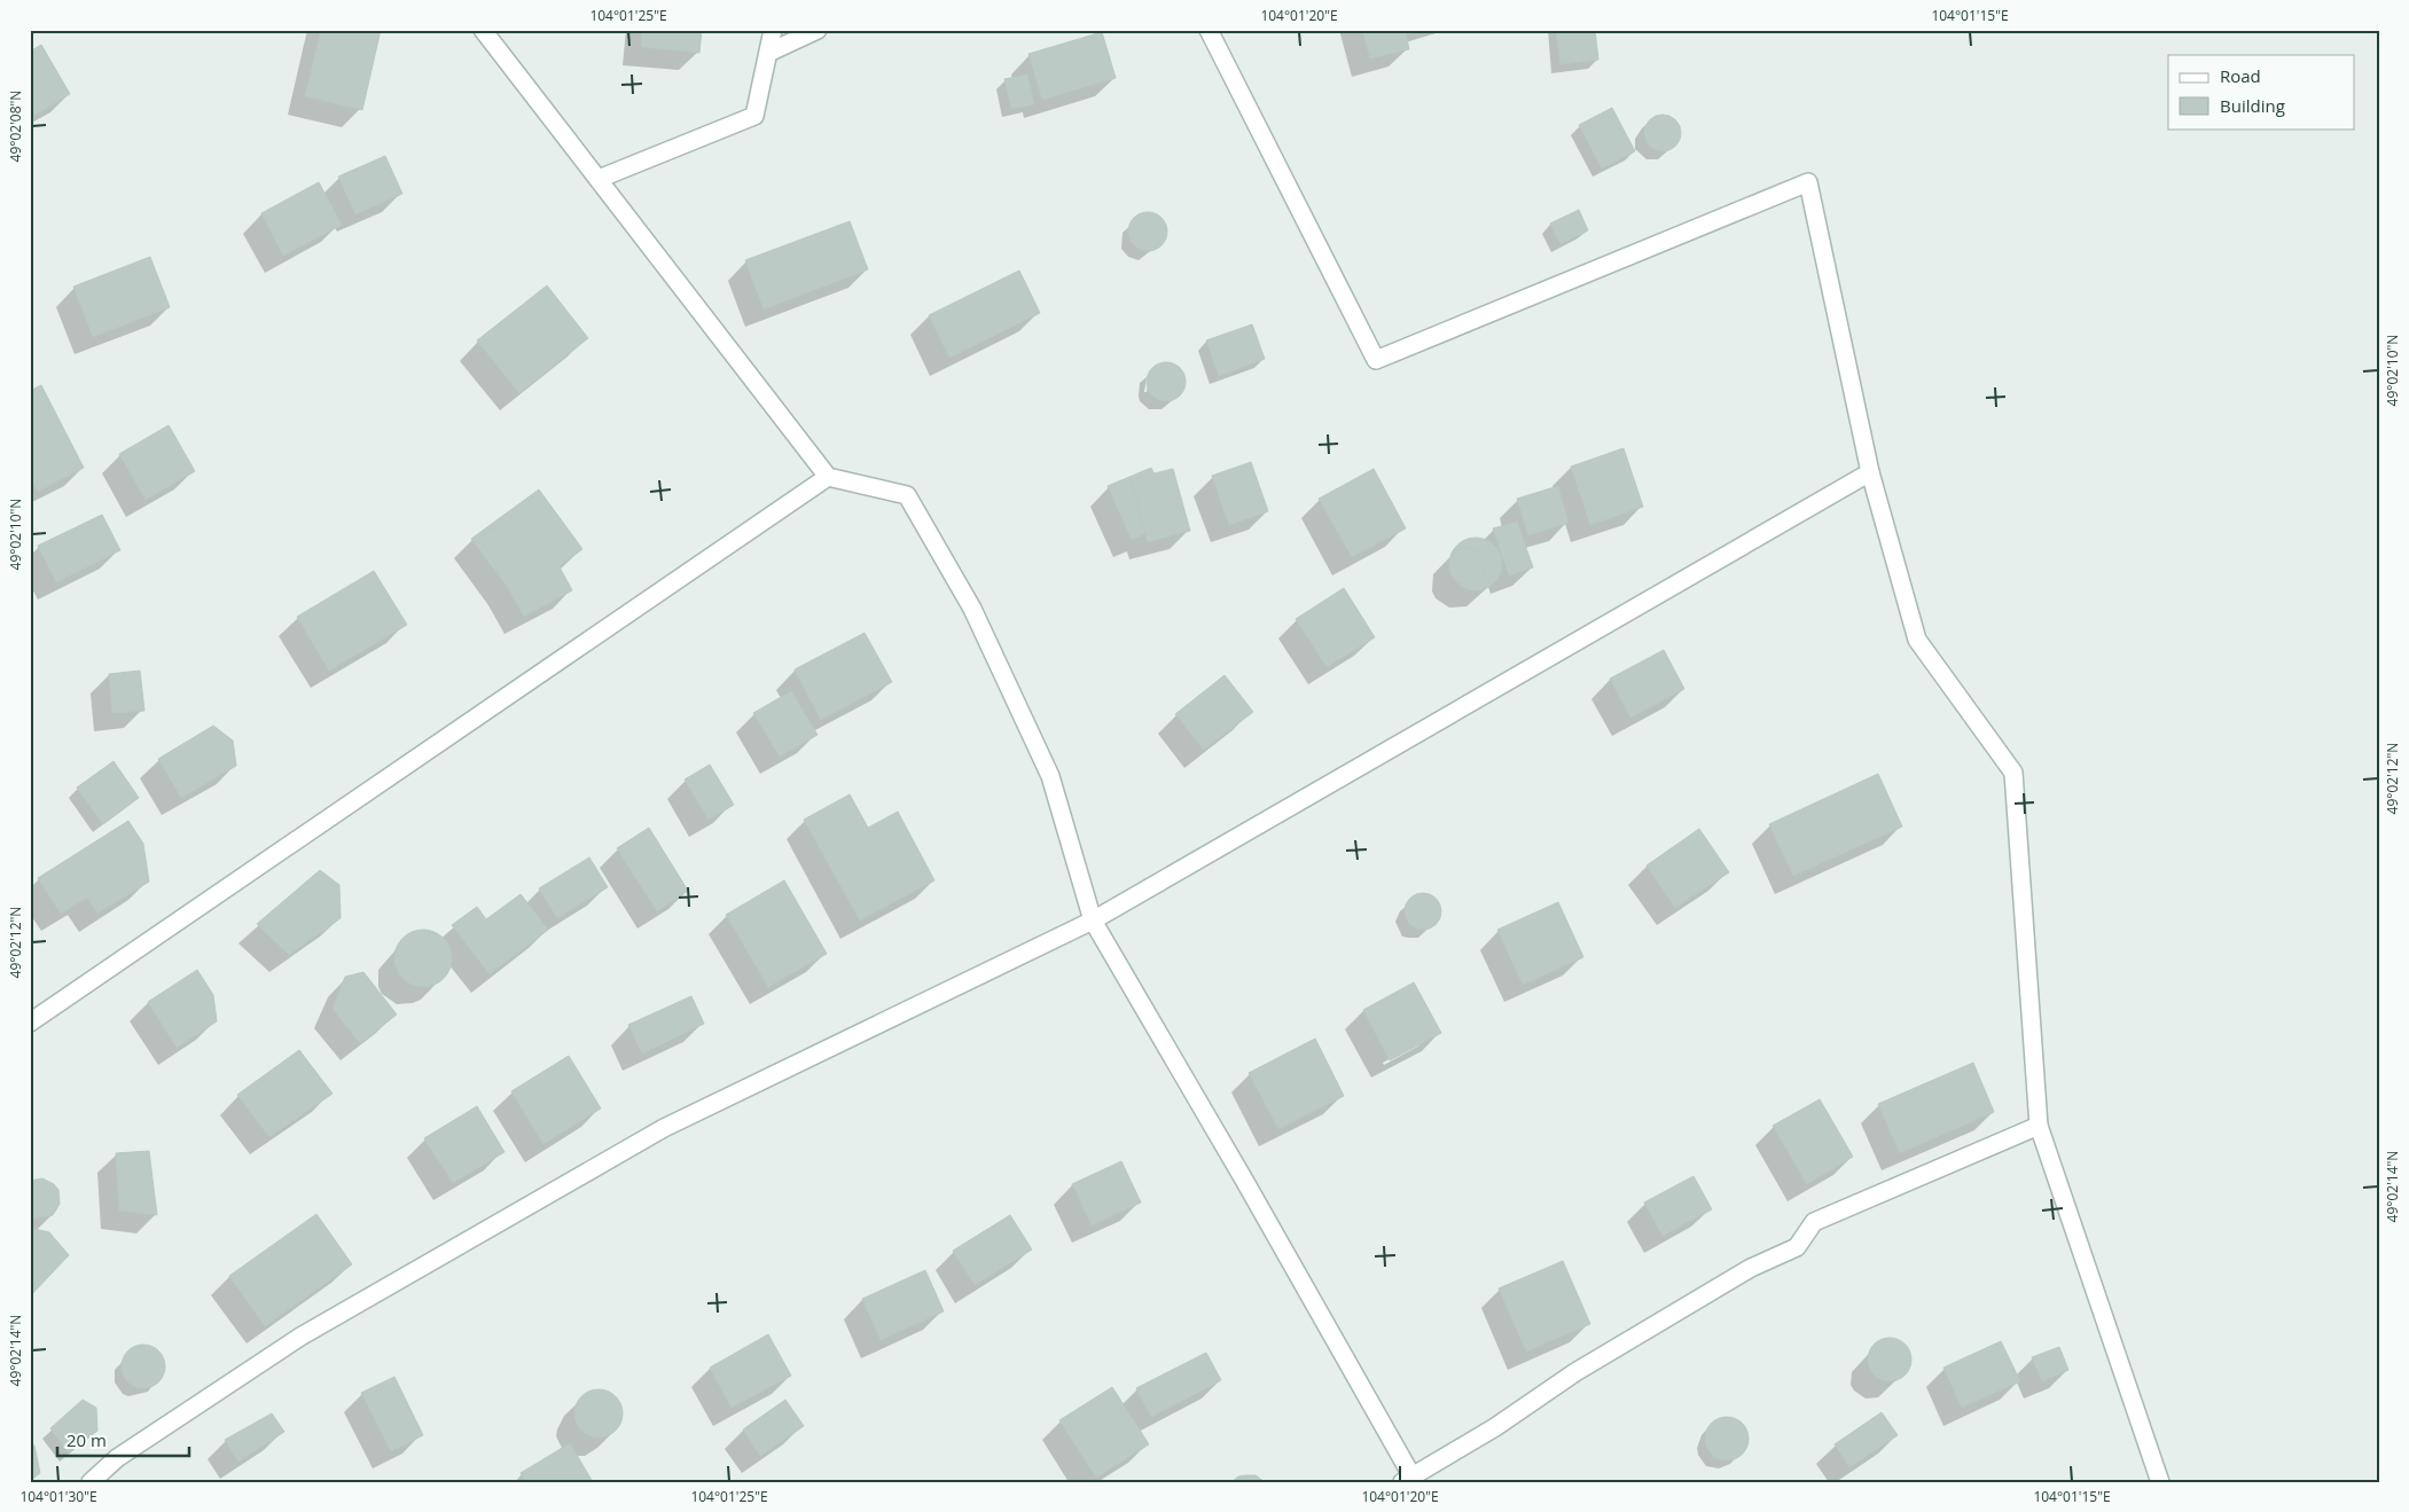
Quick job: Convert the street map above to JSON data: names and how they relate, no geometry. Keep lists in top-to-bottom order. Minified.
{"legend":["Road","Building"],"scale_bar":"20 m","coordinates":["104°01'25\"E","104°01'20\"E","104°01'15\"E","49°02'08\"N","49°02'10\"N","49°02'12\"N","49°02'14\"N","104°01'30\"E"]}
